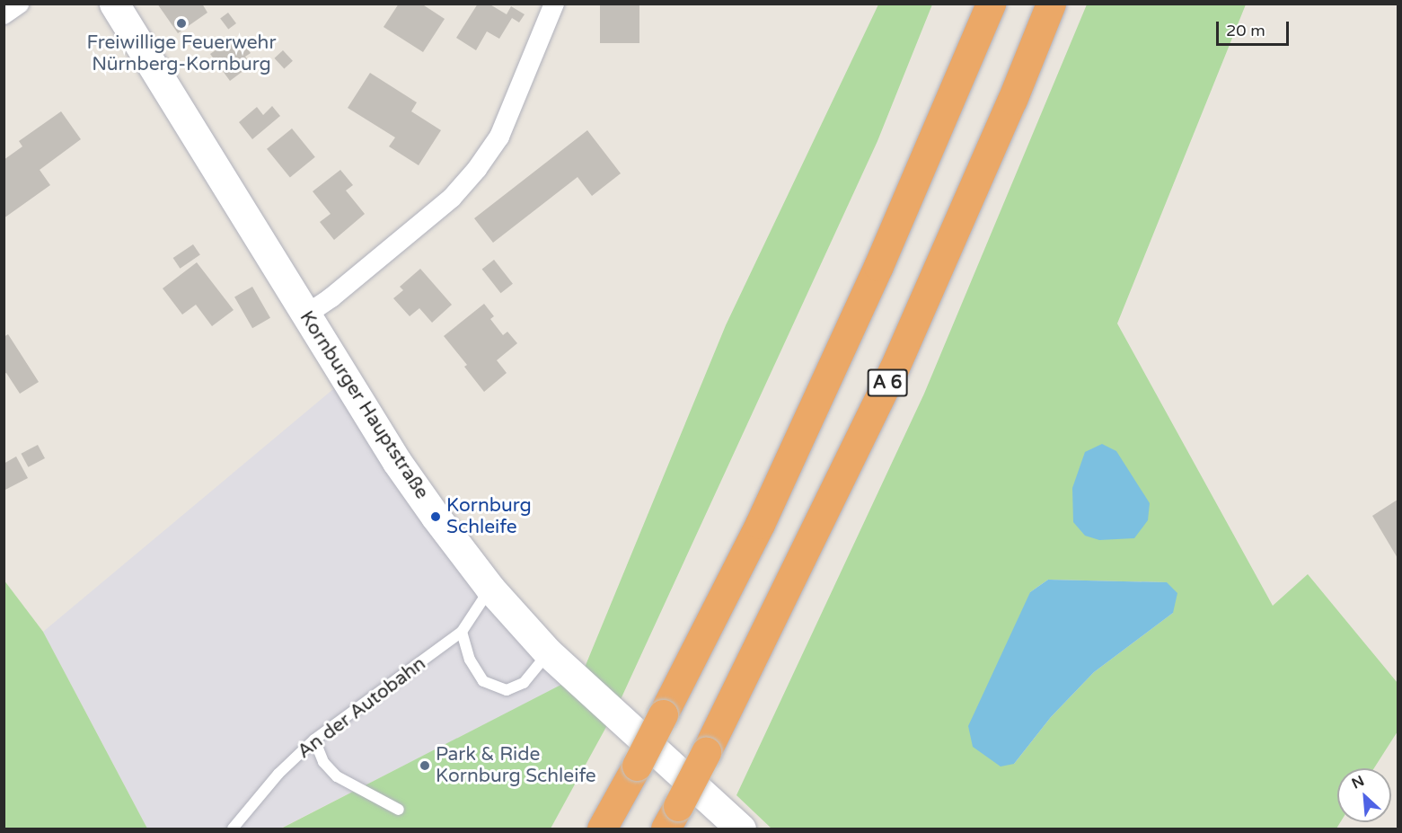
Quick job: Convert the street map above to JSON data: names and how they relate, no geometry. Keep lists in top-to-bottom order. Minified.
{"streets":{"highway":["A 6"],"main road":["Kornburger Hauptstraße"],"lane":["An der Autobahn"]},"crossings":[["Kornburger Hauptstraße","An der Autobahn"]],"places":["Freiwillige Feuerwehr Nürnberg-Kornburg","Kornburg Schleife","Park & Ride Kornburg Schleife"],"scale_bar":"20 m","north":"top left"}
